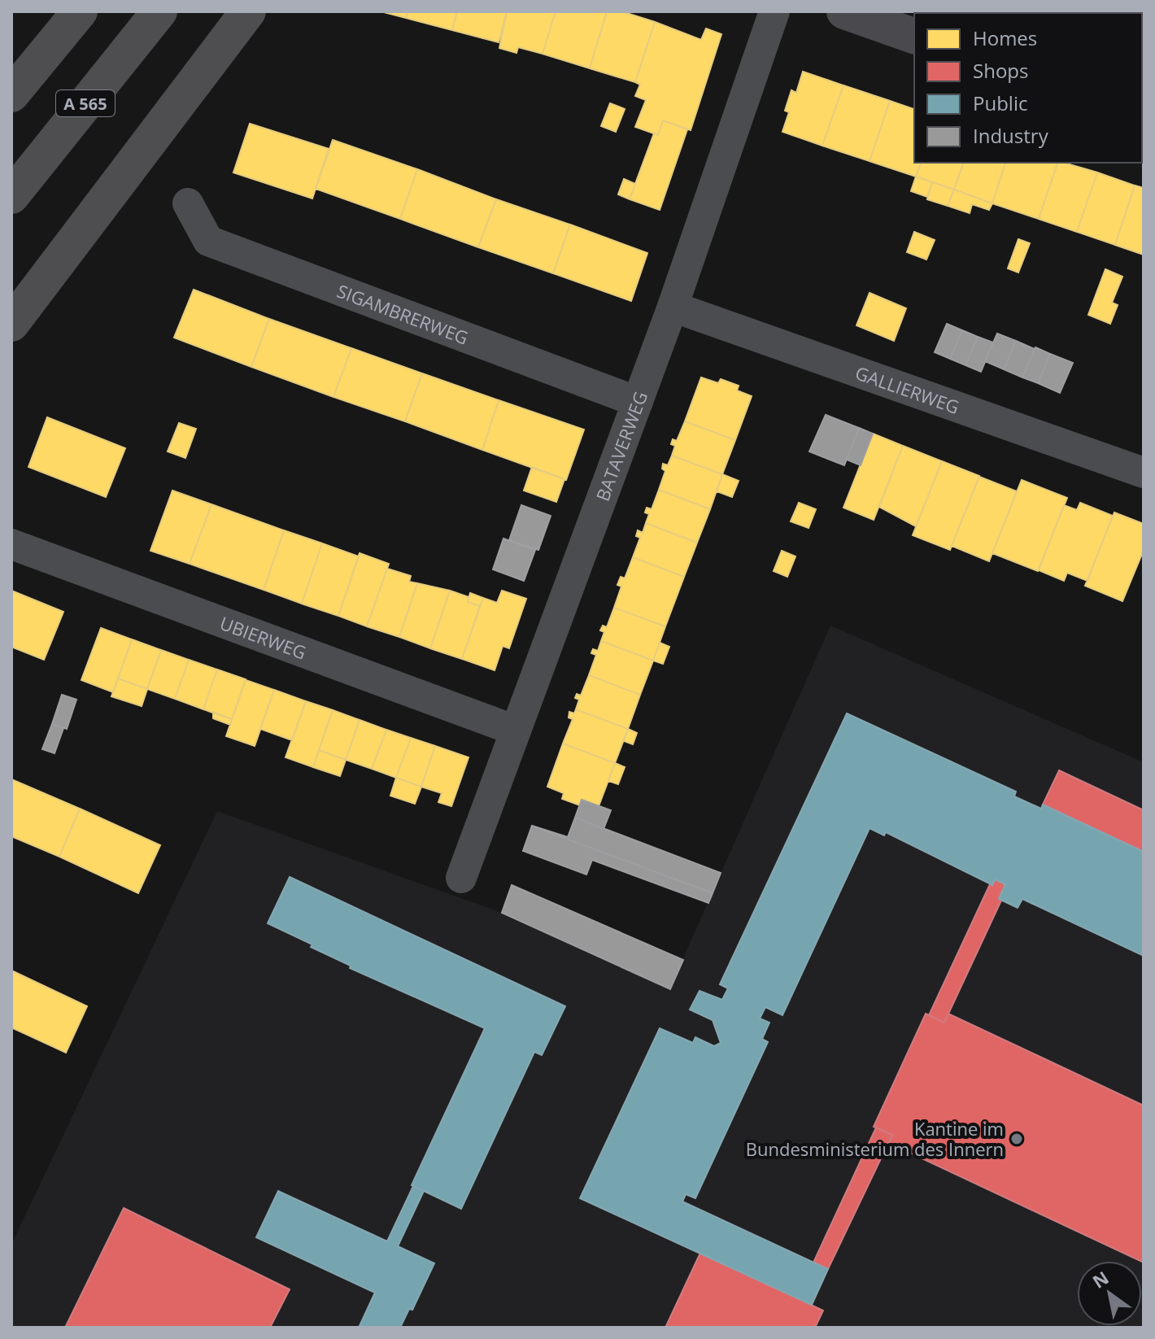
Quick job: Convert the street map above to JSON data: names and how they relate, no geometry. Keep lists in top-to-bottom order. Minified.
{"streets":{"highway":["A 565"],"street":["SIGAMBRERWEG","GALLIERWEG","BATAVERWEG","UBIERWEG"]},"crossings":[["SIGAMBRERWEG","BATAVERWEG"],["GALLIERWEG","BATAVERWEG"],["BATAVERWEG","UBIERWEG"]],"places":["Kantine im Bundesministerium des Innern"],"legend":["Homes","Shops","Public","Industry"],"north":"top left"}
